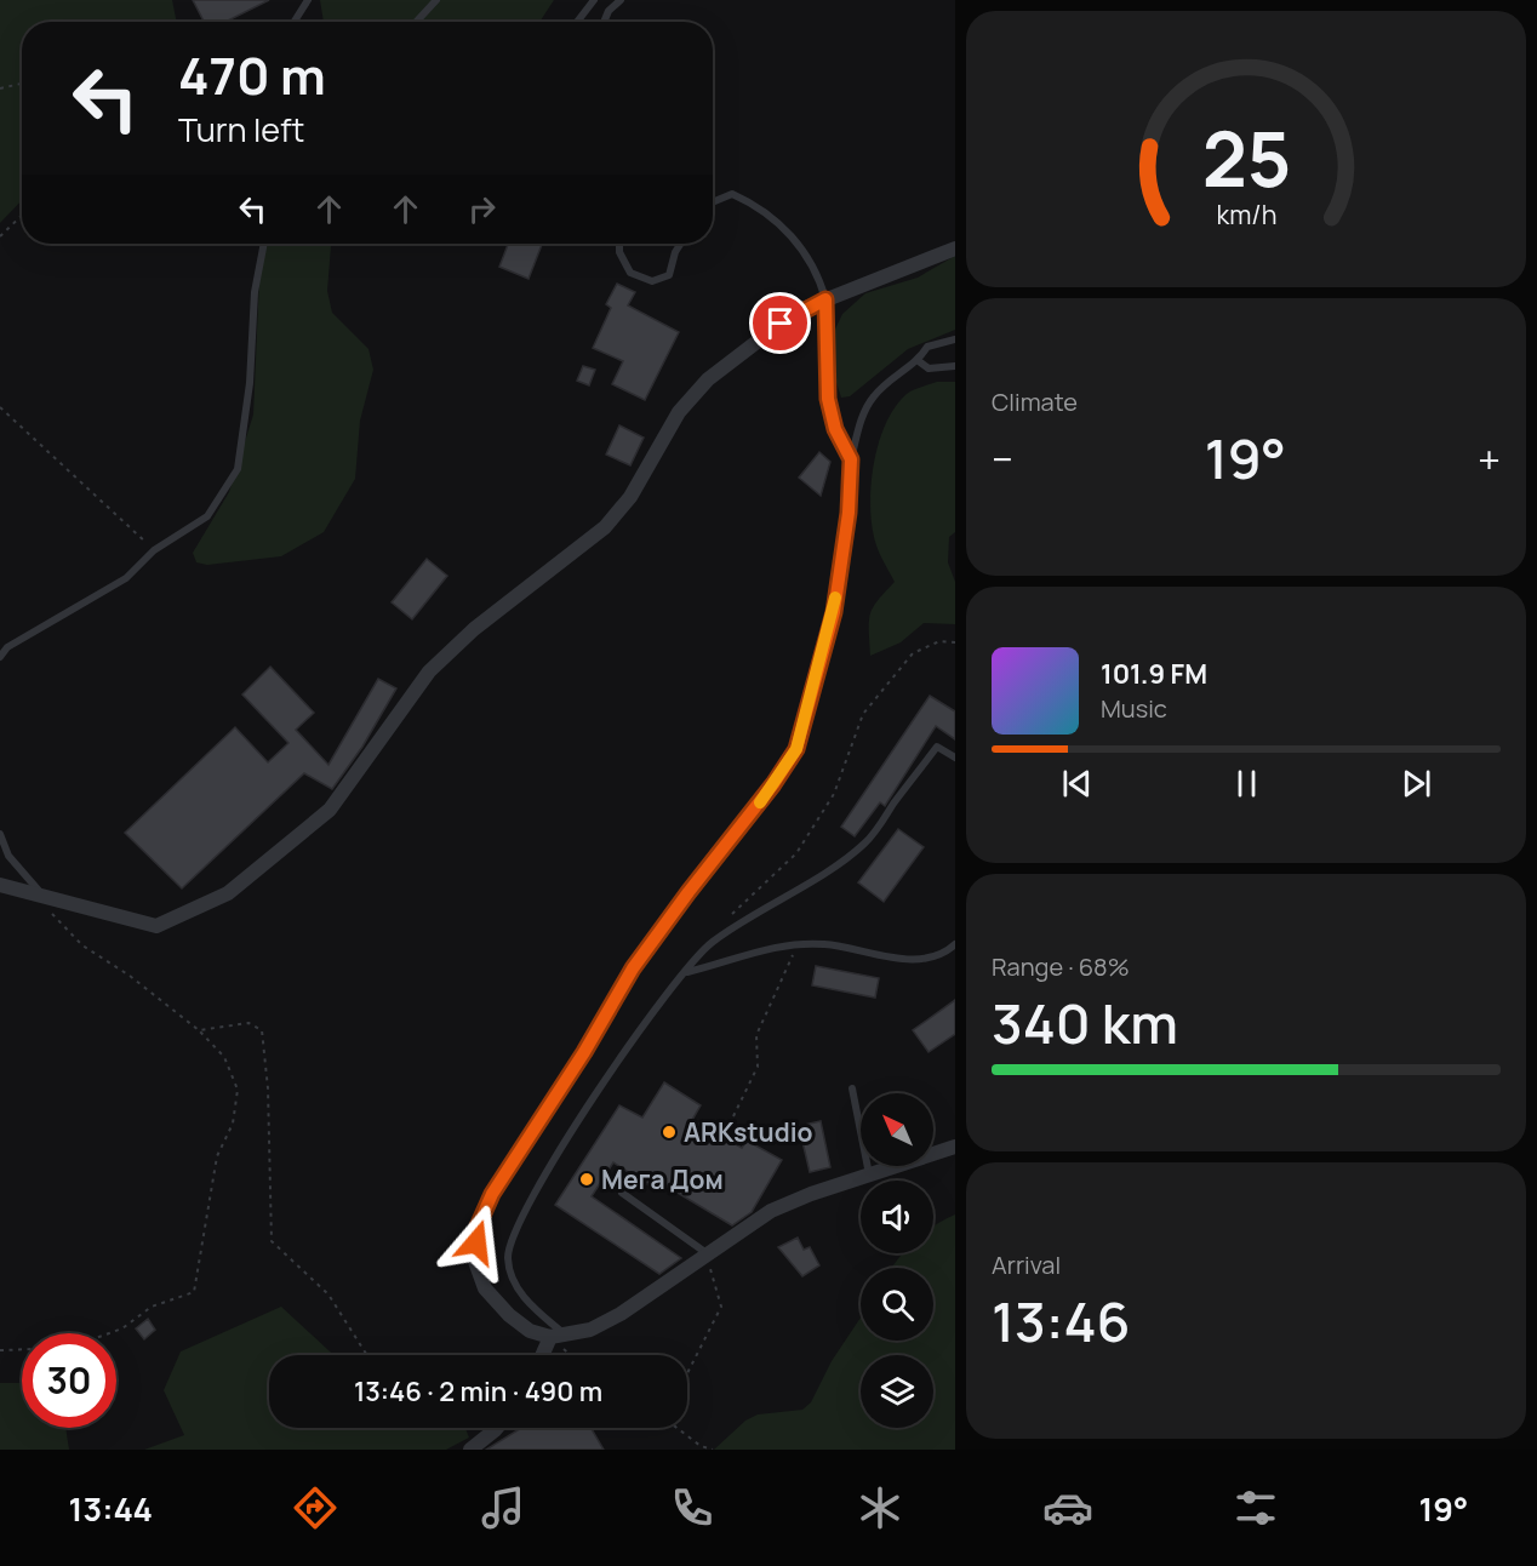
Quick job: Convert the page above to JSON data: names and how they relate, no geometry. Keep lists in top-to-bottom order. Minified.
{"places":["ARKstudio","Мега Дом"],"north":"top left","page":{"turn":["470 m","Turn left"],"tile":["Climate",["Range · 68%","340 km"],["Arrival","13:46"]],"heat":["−","19°","+"],"song":["101.9 FM","Music"],"limit":"30","trip":"13:46 · 2 min · 490 m","tabs":["13:44","19°"],"gauge":["25","km/h"]}}
